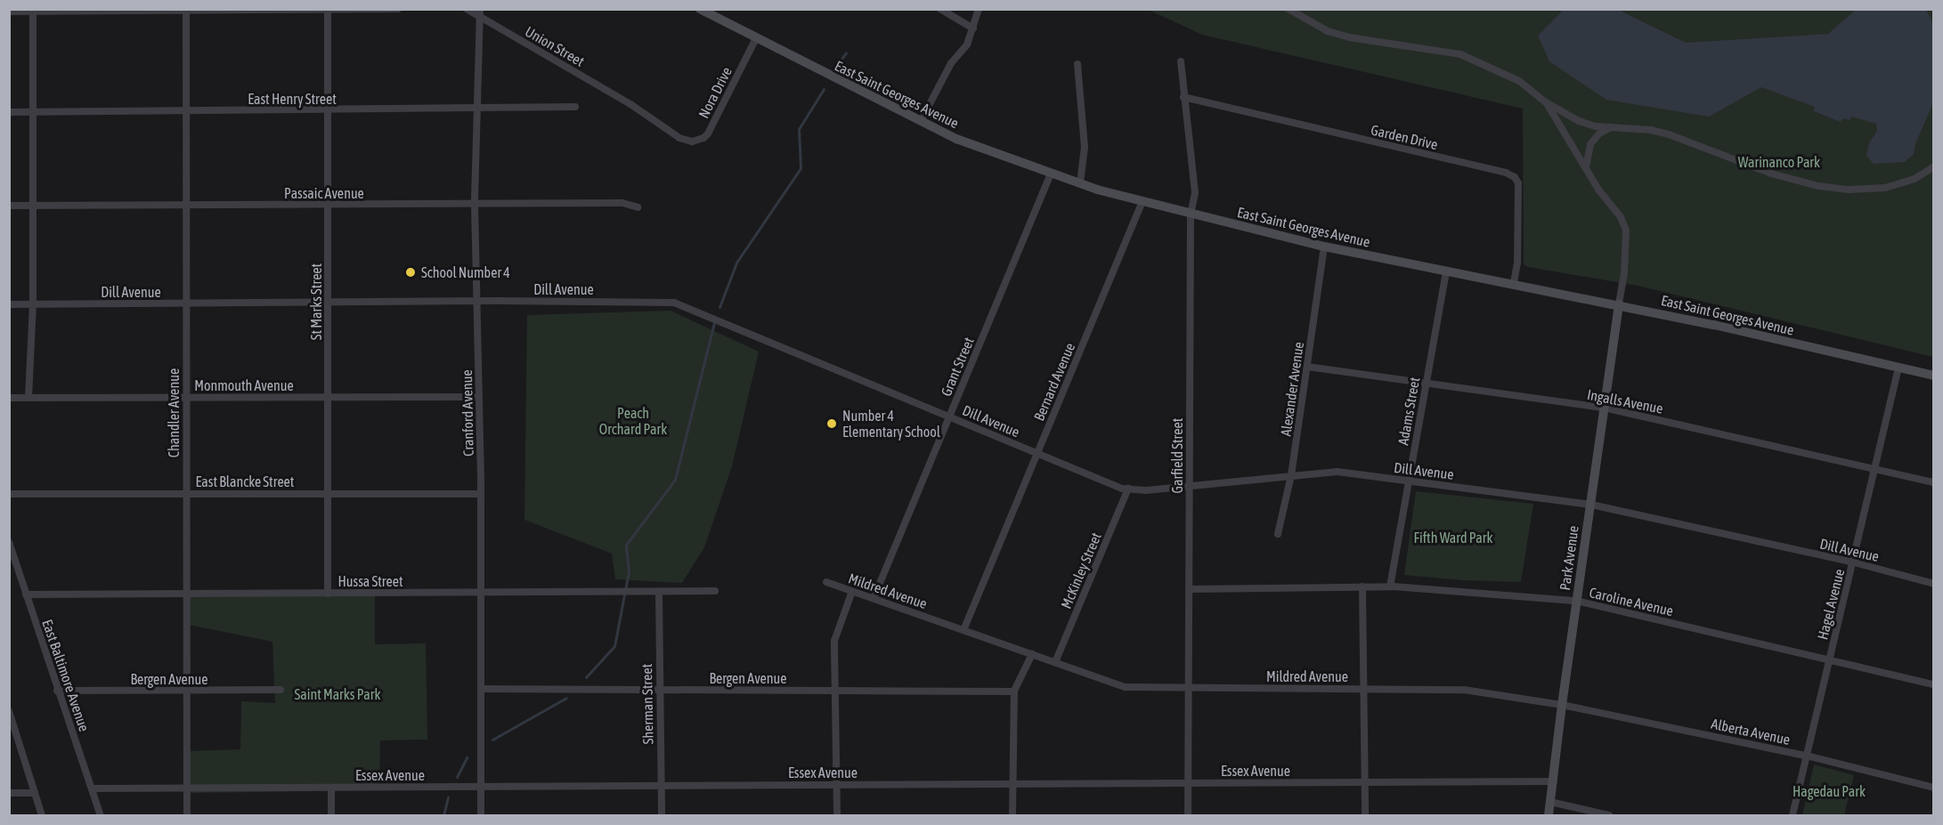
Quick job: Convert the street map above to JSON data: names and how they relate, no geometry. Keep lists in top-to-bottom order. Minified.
{"streets":{"main road":["East Saint Georges Avenue","Park Avenue"],"street":["Union Street","Nora Drive","East Henry Street","Garden Drive","Passaic Avenue","Dill Avenue","St Marks Street","Grant Street","Bernard Avenue","Monmouth Avenue","Alexander Avenue","Ingalls Avenue","Adams Street","Chandler Avenue","Cranford Avenue","Garfield Street","East Blancke Street","McKinley Street","Hussa Street","Mildred Avenue","Caroline Avenue","Hagel Avenue","East Baltimore Avenue","Bergen Avenue","Sherman Street","Alberta Avenue","Essex Avenue"]},"crossings":[["Union Street","Nora Drive"],["Union Street","Cranford Avenue"],["Nora Drive","East Saint Georges Avenue"],["East Saint Georges Avenue","Garden Drive"],["East Saint Georges Avenue","Grant Street"],["East Saint Georges Avenue","Bernard Avenue"],["East Saint Georges Avenue","Alexander Avenue"],["East Saint Georges Avenue","Adams Street"],["East Saint Georges Avenue","Garfield Street"],["East Saint Georges Avenue","Park Avenue"],["East Saint Georges Avenue","Hagel Avenue"],["East Henry Street","St Marks Street"],["East Henry Street","Chandler Avenue"],["East Henry Street","Cranford Avenue"],["Garden Drive","Garfield Street"],["Passaic Avenue","St Marks Street"],["Passaic Avenue","Chandler Avenue"],["Passaic Avenue","Cranford Avenue"],["Dill Avenue","St Marks Street"],["Dill Avenue","Grant Street"],["Dill Avenue","Bernard Avenue"],["Dill Avenue","Alexander Avenue"],["Dill Avenue","Adams Street"],["Dill Avenue","Chandler Avenue"],["Dill Avenue","Cranford Avenue"],["Dill Avenue","Garfield Street"],["Dill Avenue","Park Avenue"],["Dill Avenue","McKinley Street"],["Dill Avenue","Hagel Avenue"],["St Marks Street","Monmouth Avenue"],["St Marks Street","East Blancke Street"],["St Marks Street","Hussa Street"],["Grant Street","Mildred Avenue"],["Bernard Avenue","Mildred Avenue"],["Monmouth Avenue","Chandler Avenue"],["Monmouth Avenue","Cranford Avenue"],["Alexander Avenue","Ingalls Avenue"],["Ingalls Avenue","Adams Street"],["Ingalls Avenue","Park Avenue"],["Ingalls Avenue","Hagel Avenue"],["Adams Street","Caroline Avenue"],["Chandler Avenue","East Blancke Street"],["Chandler Avenue","Hussa Street"],["Chandler Avenue","Bergen Avenue"],["Chandler Avenue","Essex Avenue"],["Cranford Avenue","East Blancke Street"],["Cranford Avenue","Hussa Street"],["Cranford Avenue","Bergen Avenue"],["Cranford Avenue","Essex Avenue"],["Garfield Street","Mildred Avenue"],["Garfield Street","Caroline Avenue"],["Garfield Street","Essex Avenue"],["Park Avenue","Mildred Avenue"],["Park Avenue","Caroline Avenue"],["Park Avenue","Alberta Avenue"],["Park Avenue","Essex Avenue"],["McKinley Street","Mildred Avenue"],["Hussa Street","East Baltimore Avenue"],["Hussa Street","Sherman Street"],["Mildred Avenue","Alberta Avenue"],["Caroline Avenue","Hagel Avenue"],["Hagel Avenue","Alberta Avenue"],["East Baltimore Avenue","Bergen Avenue"],["East Baltimore Avenue","Essex Avenue"],["Bergen Avenue","Sherman Street"],["Sherman Street","Essex Avenue"]],"parks":["Warinanco Park","Peach Orchard Park","Fifth Ward Park","Saint Marks Park","Hagedau Park"],"places":["School Number 4","Number 4 Elementary School"]}
